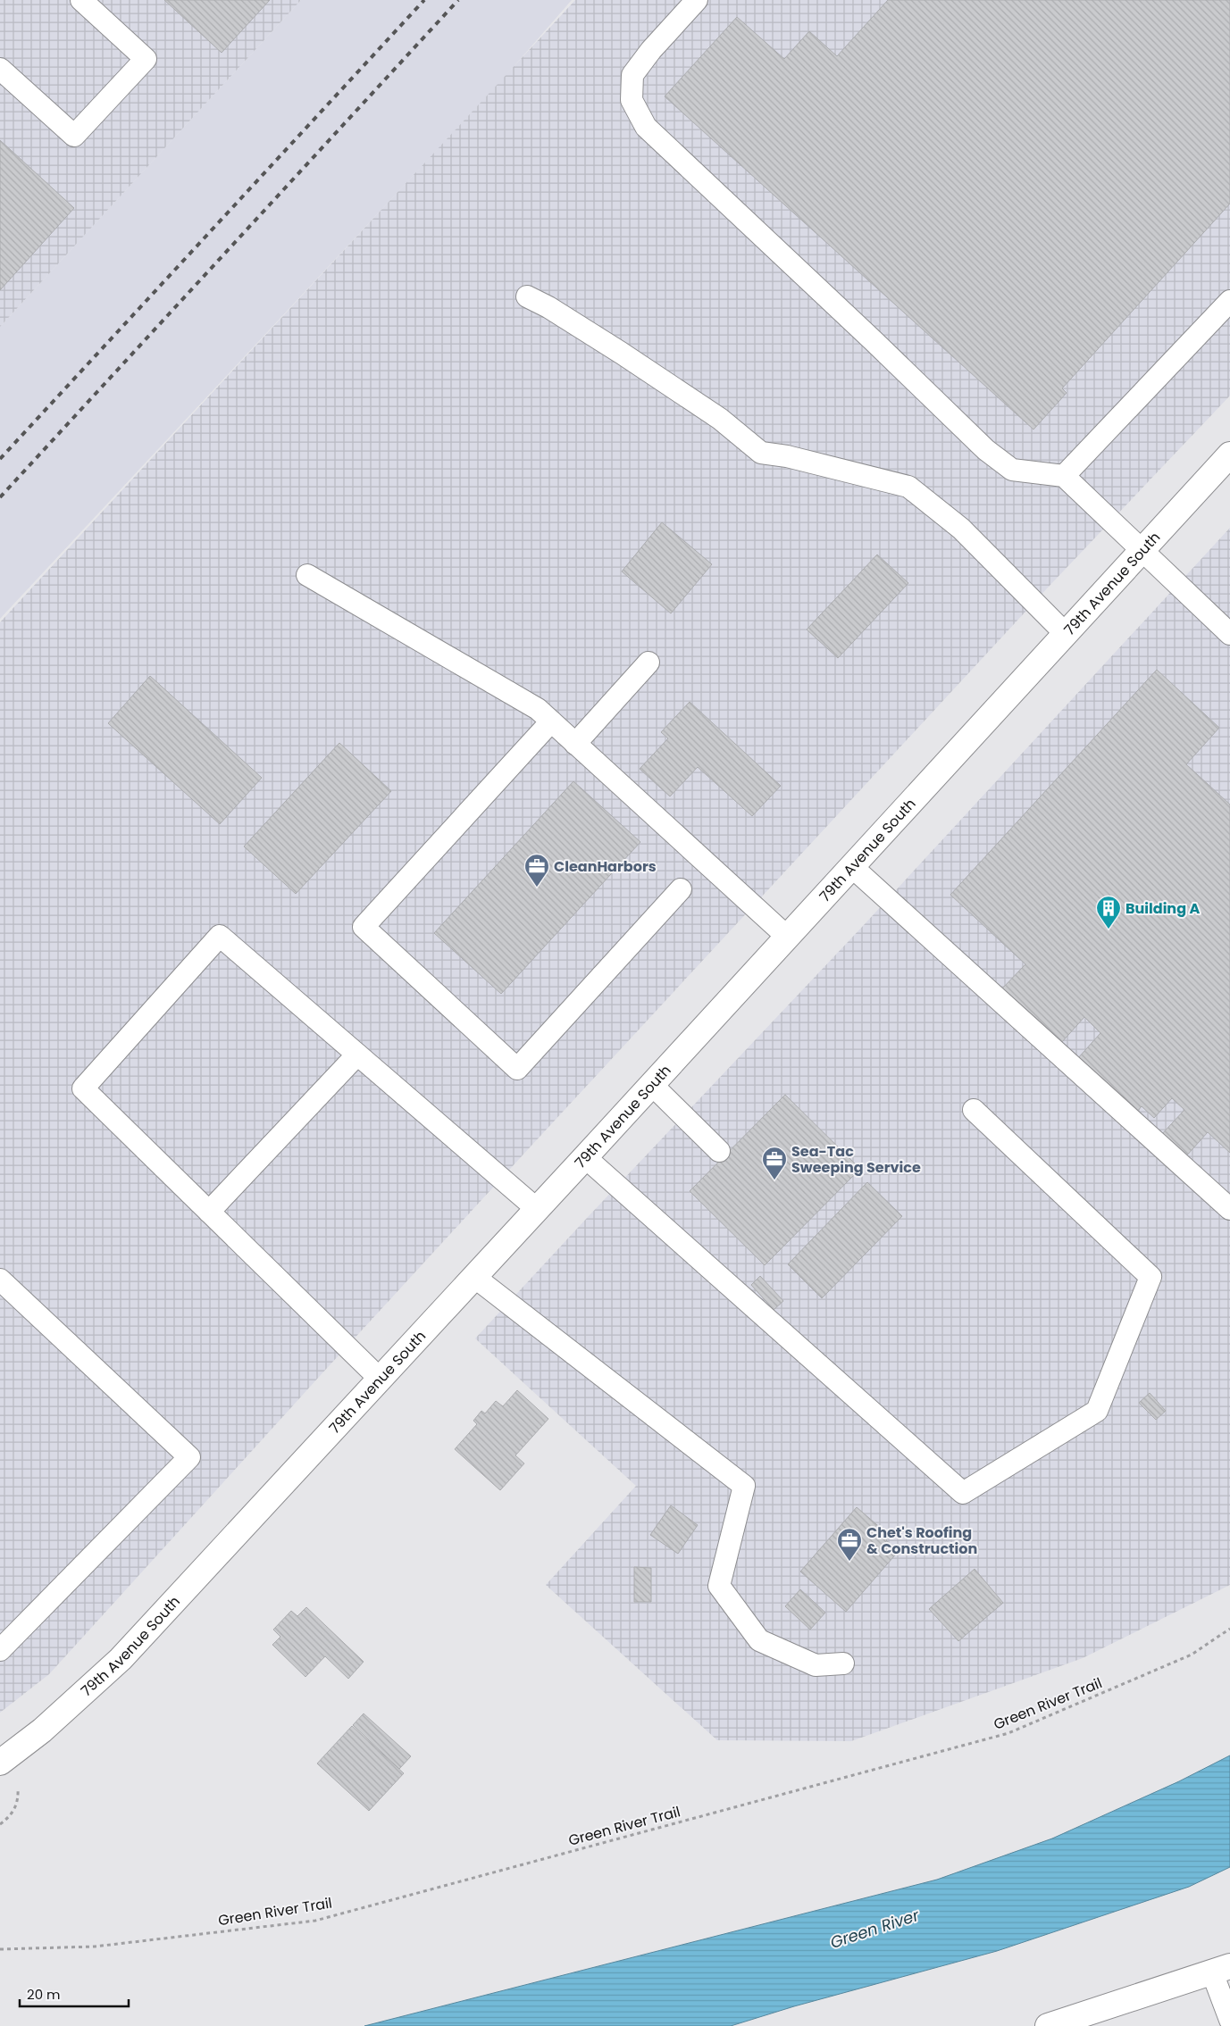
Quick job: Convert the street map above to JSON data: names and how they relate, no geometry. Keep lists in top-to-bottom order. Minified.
{"streets":{"street":["79th Avenue South"],"path":["Green River Trail"]},"water":["Green River"],"places":{"office":["CleanHarbors","Sea-Tac Sweeping Service","Chet's Roofing & Construction"],"building":["Building A"]},"scale_bar":"20 m"}
